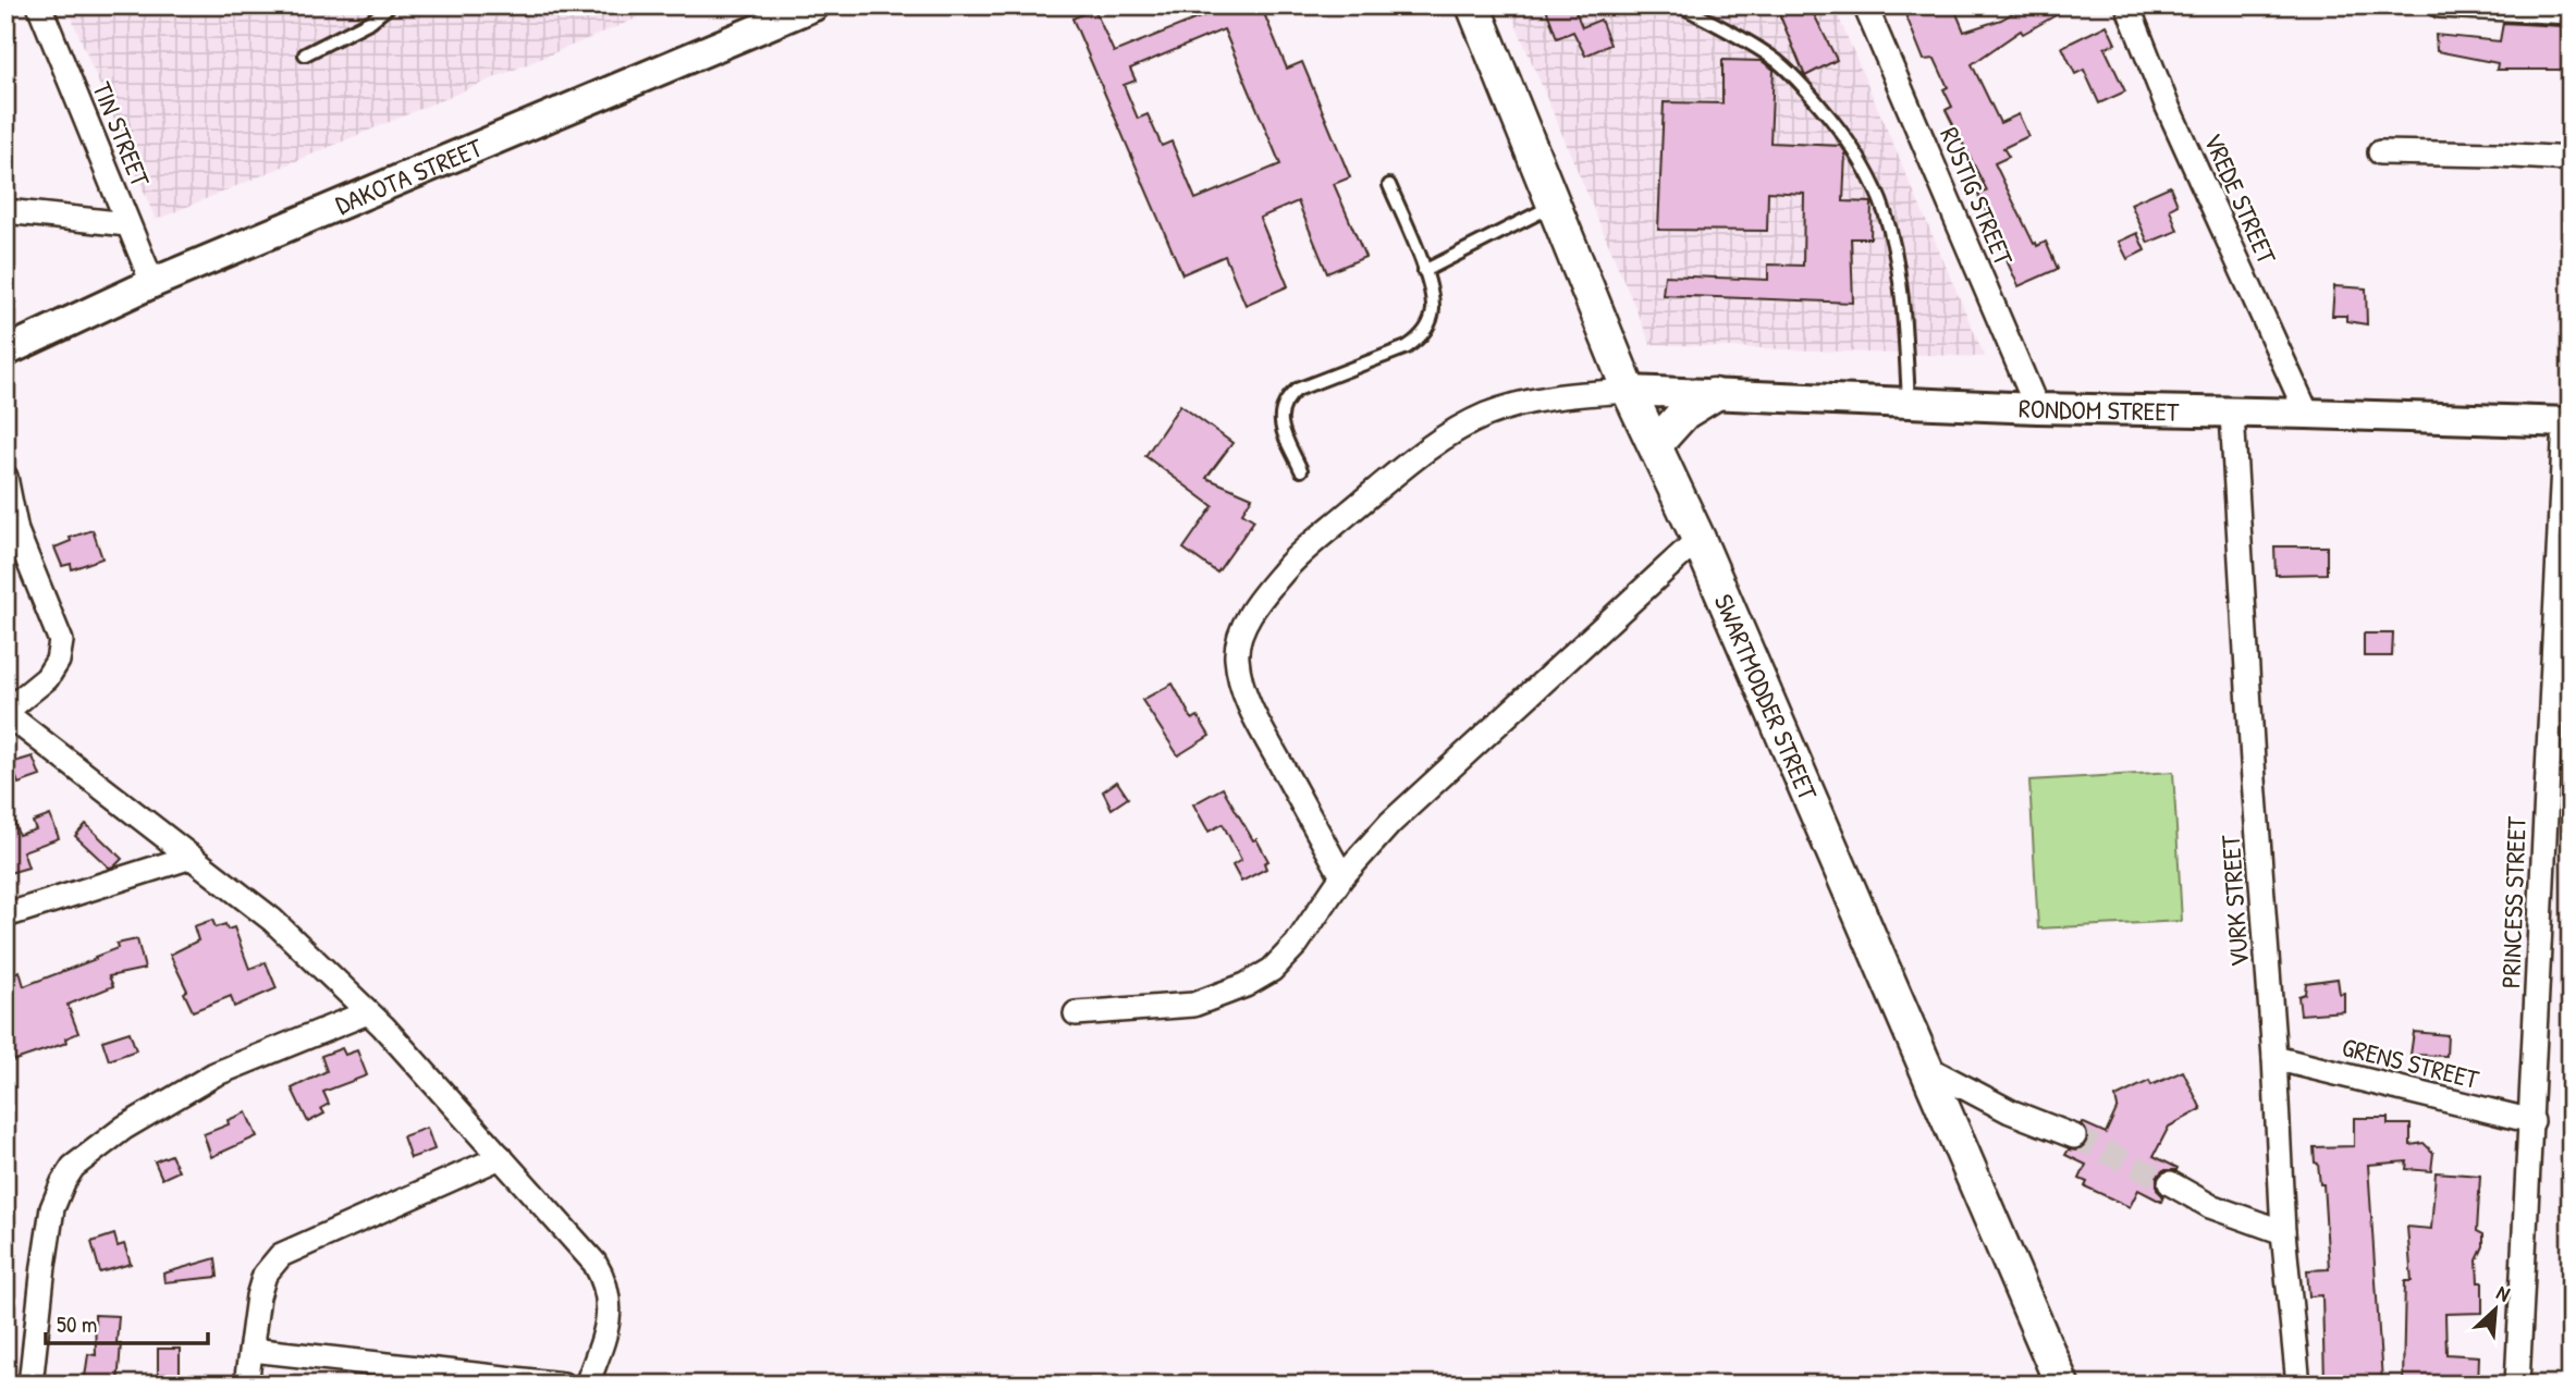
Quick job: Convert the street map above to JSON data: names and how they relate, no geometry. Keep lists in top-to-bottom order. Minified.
{"streets":{"main road":["SWARTMODDER STREET"],"street":["TIN STREET","DAKOTA STREET","RUSTIG STREET","VREDE STREET","RONDOM STREET","VURK STREET","PRINCESS STREET","GRENS STREET"]},"crossings":[["TIN STREET","DAKOTA STREET"],["RUSTIG STREET","RONDOM STREET"],["VREDE STREET","RONDOM STREET"],["RONDOM STREET","SWARTMODDER STREET"],["RONDOM STREET","VURK STREET"],["RONDOM STREET","PRINCESS STREET"],["VURK STREET","GRENS STREET"],["PRINCESS STREET","GRENS STREET"]],"scale_bar":"50 m","north":"top right"}
